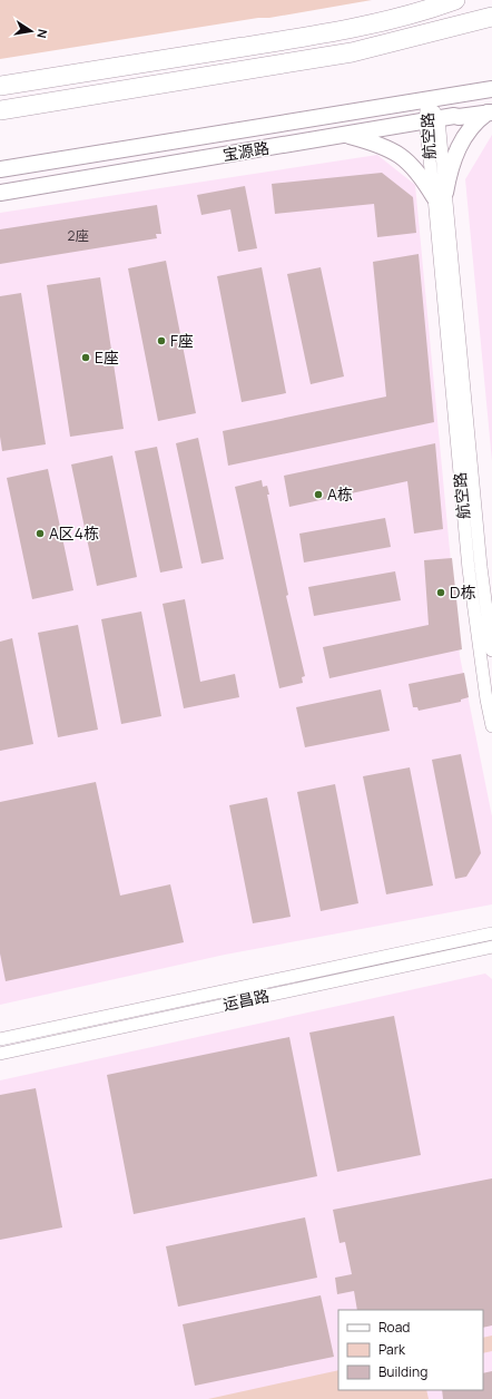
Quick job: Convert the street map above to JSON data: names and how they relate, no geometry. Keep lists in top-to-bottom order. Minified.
{"streets":{"main road":["宝源路"],"street":["航空路","运昌路"]},"crossings":[["航空路","宝源路"]],"places":["F座","E座","A栋","A区4栋","D栋"],"house_numbers":["2座"],"legend":["Road","Park","Building"],"north":"right"}
